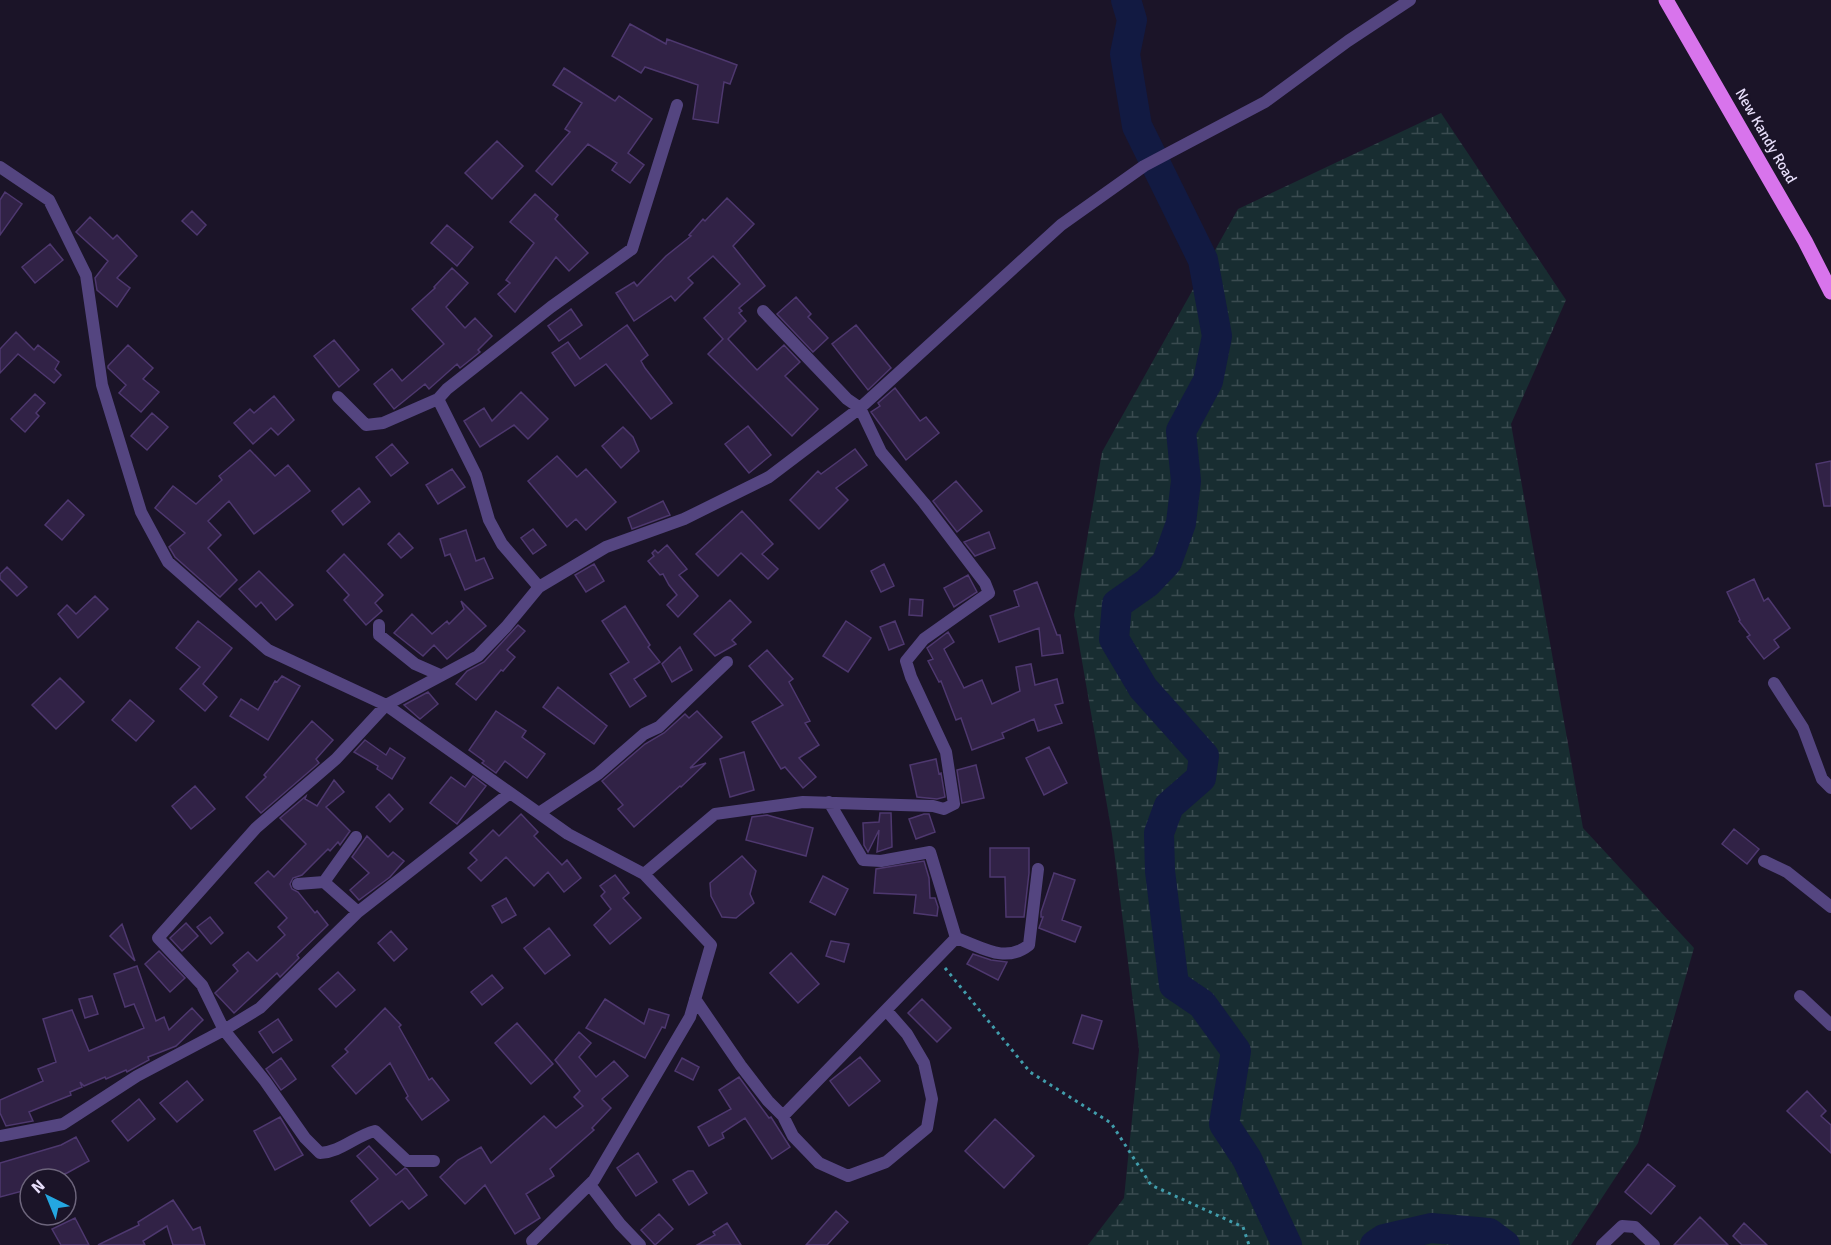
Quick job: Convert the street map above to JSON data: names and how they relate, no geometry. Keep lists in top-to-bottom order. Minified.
{"streets":{"main road":["New Kandy Road"]},"north":"top left"}
